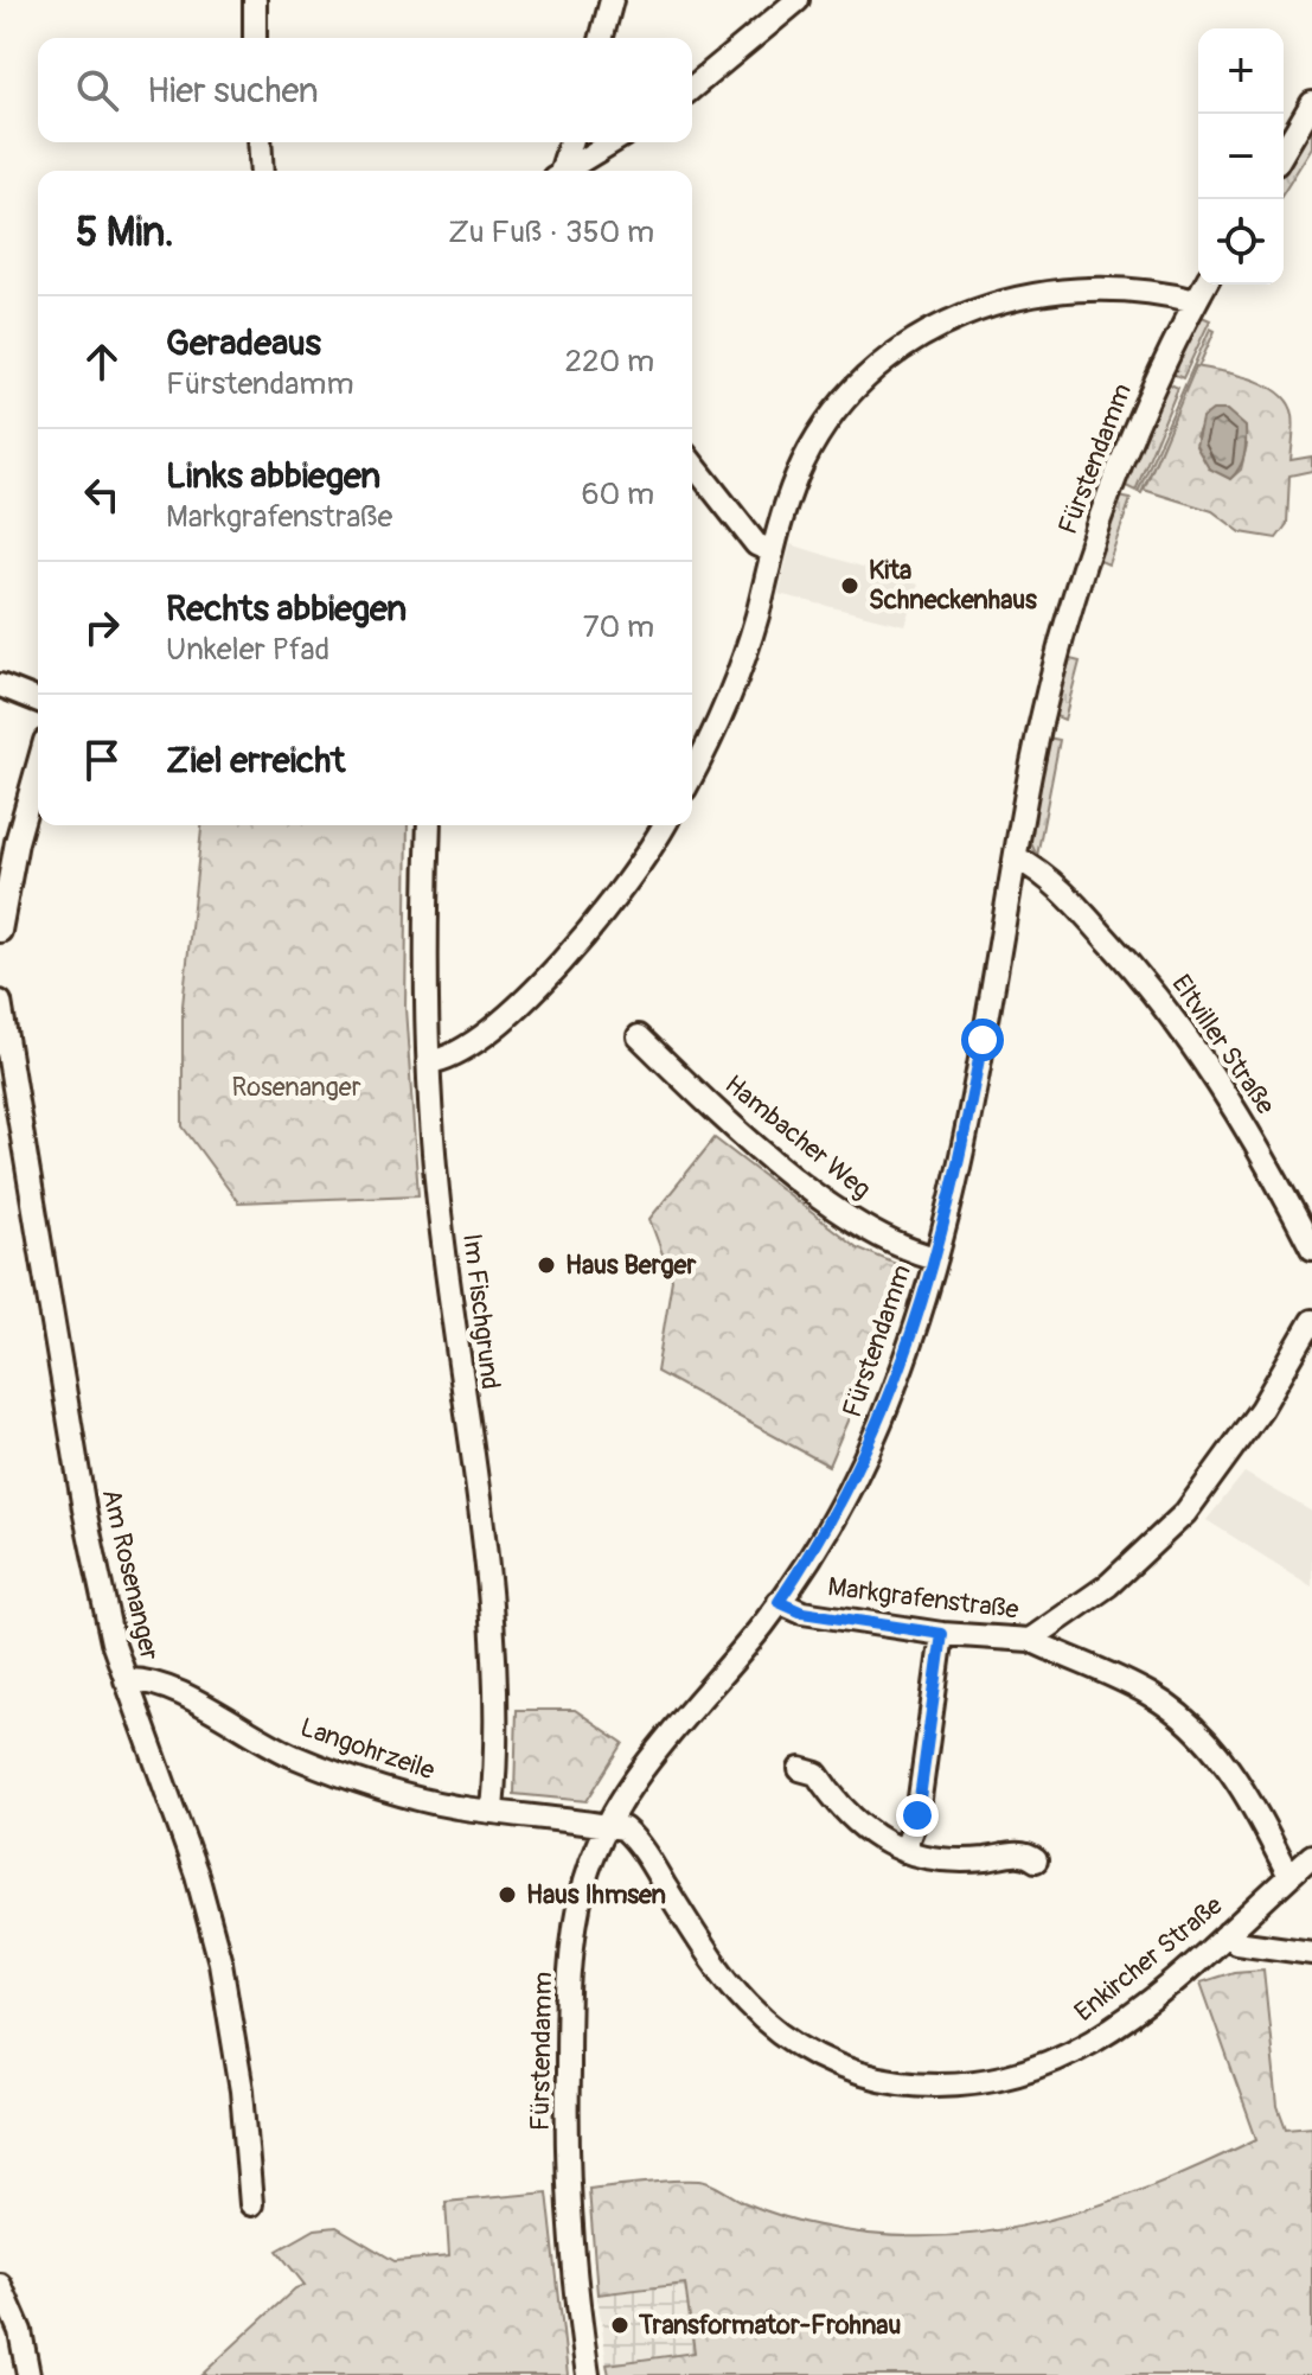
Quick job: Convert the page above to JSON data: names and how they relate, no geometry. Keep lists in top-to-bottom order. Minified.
{"streets":{"street":["Fürstendamm","Eltviller Straße","Hambacher Weg","Im Fischgrund","Am Rosenanger","Markgrafenstraße","Langohrzeile","Enkircher Straße"]},"crossings":[["Fürstendamm","Eltviller Straße"],["Fürstendamm","Hambacher Weg"],["Fürstendamm","Markgrafenstraße"],["Fürstendamm","Langohrzeile"],["Fürstendamm","Enkircher Straße"],["Im Fischgrund","Langohrzeile"],["Am Rosenanger","Langohrzeile"],["Langohrzeile","Enkircher Straße"]],"parks":["Rosenanger"],"places":["Kita Schneckenhaus","Haus Berger","Haus Ihmsen","Transformator-Frohnau"],"page":{"map_buttons":["+","−"],"search":"Hier suchen","heading":["5 Min.","Zu Fuß · 350 m"],"list":[["Geradeaus","Fürstendamm","220 m"],["Links abbiegen","Markgrafenstraße","60 m"],["Rechts abbiegen","Unkeler Pfad","70 m"],"Ziel erreicht"]}}
